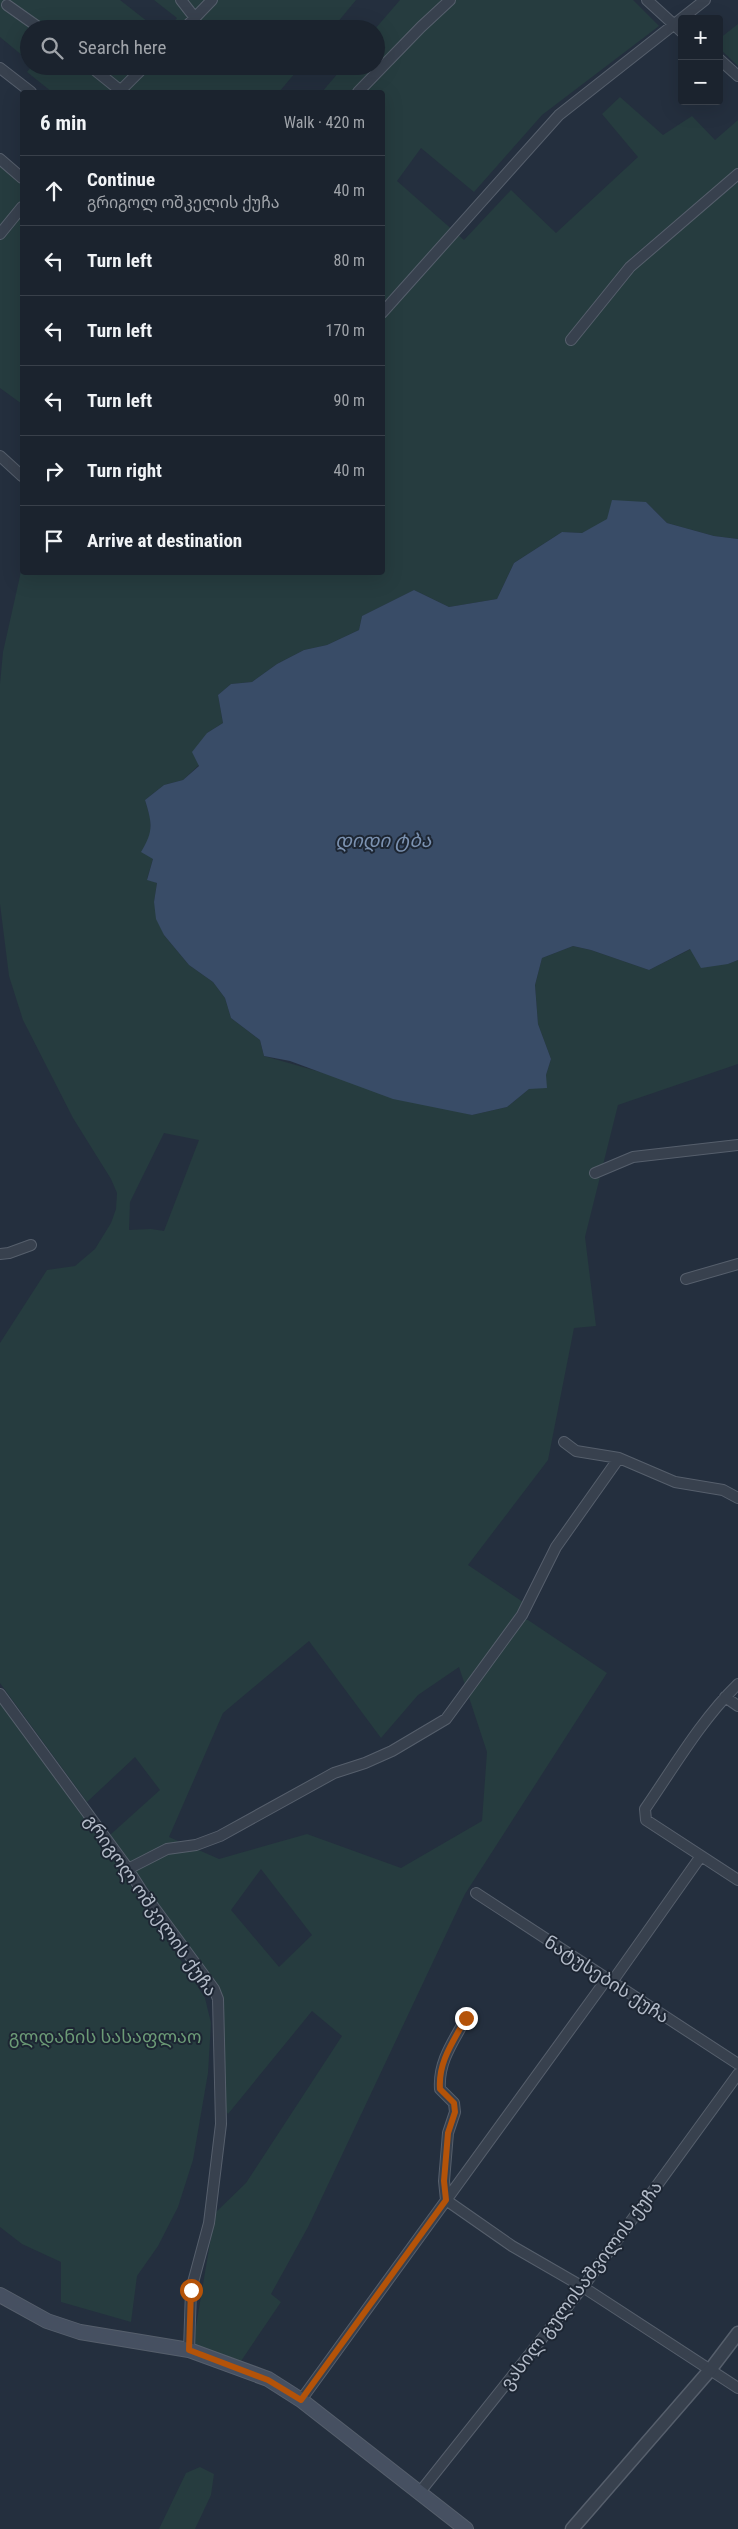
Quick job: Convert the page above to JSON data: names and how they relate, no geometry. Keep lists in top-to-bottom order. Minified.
{"streets":{"street":["გრიგოლ ოშკელის ქუჩა","ნატუსების ქუჩა","ვასილ გულისაშვილის ქუჩა"]},"water":["დიდი ტბა"],"parks":["გლდანის სასაფლაო"],"page":{"map_buttons":["+","−"],"search":"Search here","heading":["6 min","Walk · 420 m"],"list":[["Continue","გრიგოლ ოშკელის ქუჩა","40 m"],["Turn left","80 m"],["Turn left","170 m"],["Turn left","90 m"],["Turn right","40 m"],"Arrive at destination"]}}
